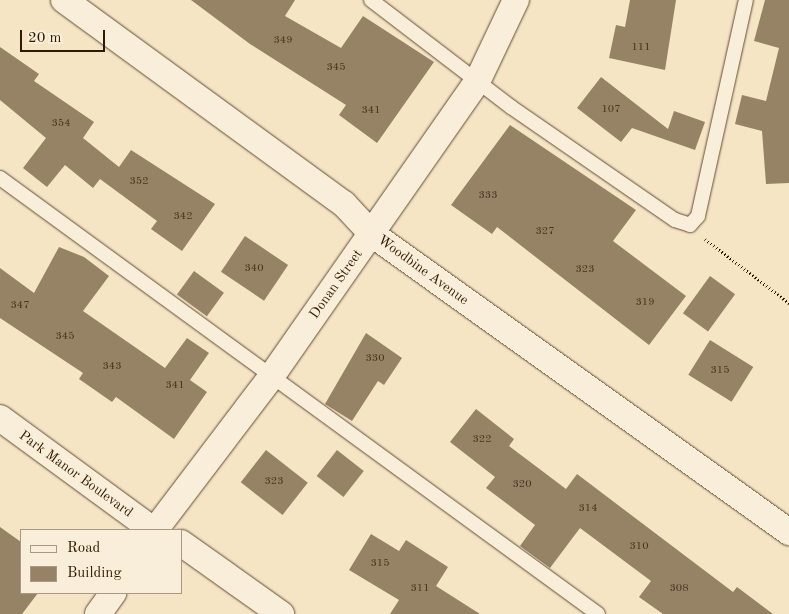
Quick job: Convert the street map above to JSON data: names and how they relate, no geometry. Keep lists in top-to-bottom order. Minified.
{"streets":{"street":["Woodbine Avenue","Donan Street","Park Manor Boulevard"]},"crossings":[["Woodbine Avenue","Donan Street"]],"house_numbers":["349","111","345","107","341","354","352","333","342","327","340","323","319","347","345","330","343","315","341","322","323","320","314","310","315","311","308"],"legend":["Road","Building"],"scale_bar":"20 m"}
